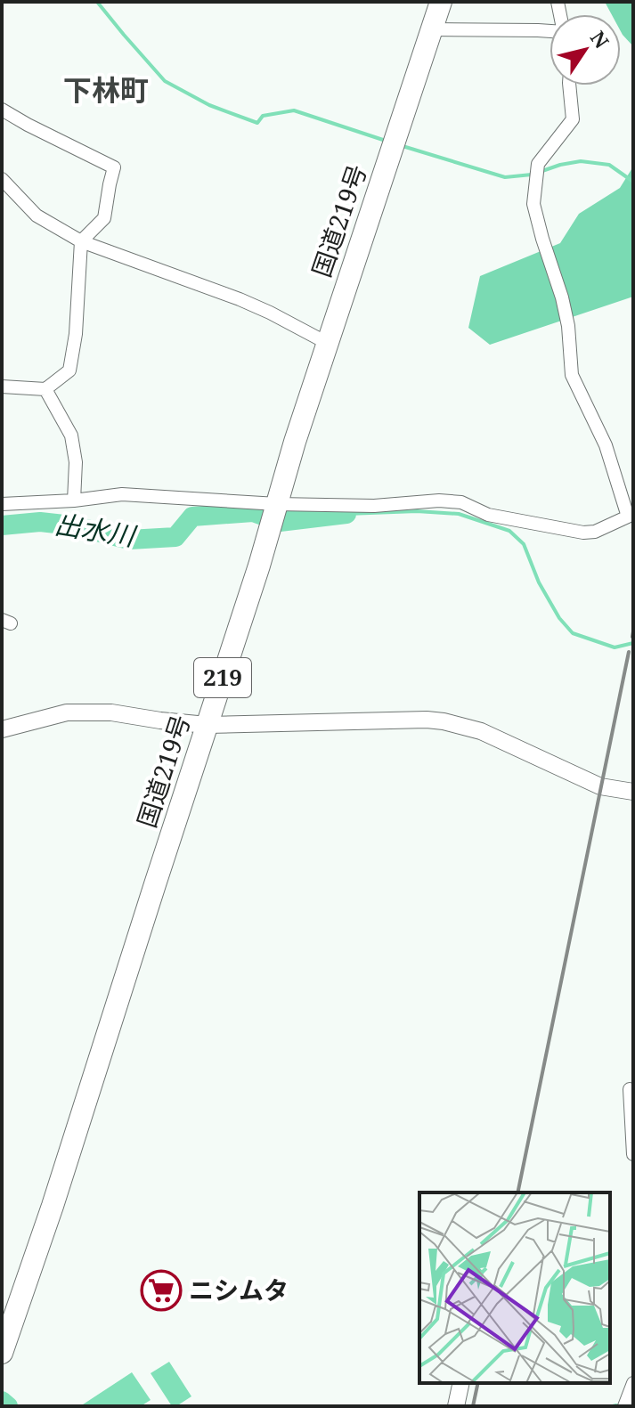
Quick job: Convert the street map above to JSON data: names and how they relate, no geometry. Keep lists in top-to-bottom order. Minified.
{"streets":{"highway":["国道219号","219"]},"districts":["下林町"],"water":["出水川"],"places":{"supermarket":["ニシムタ"]},"north":"top right"}
